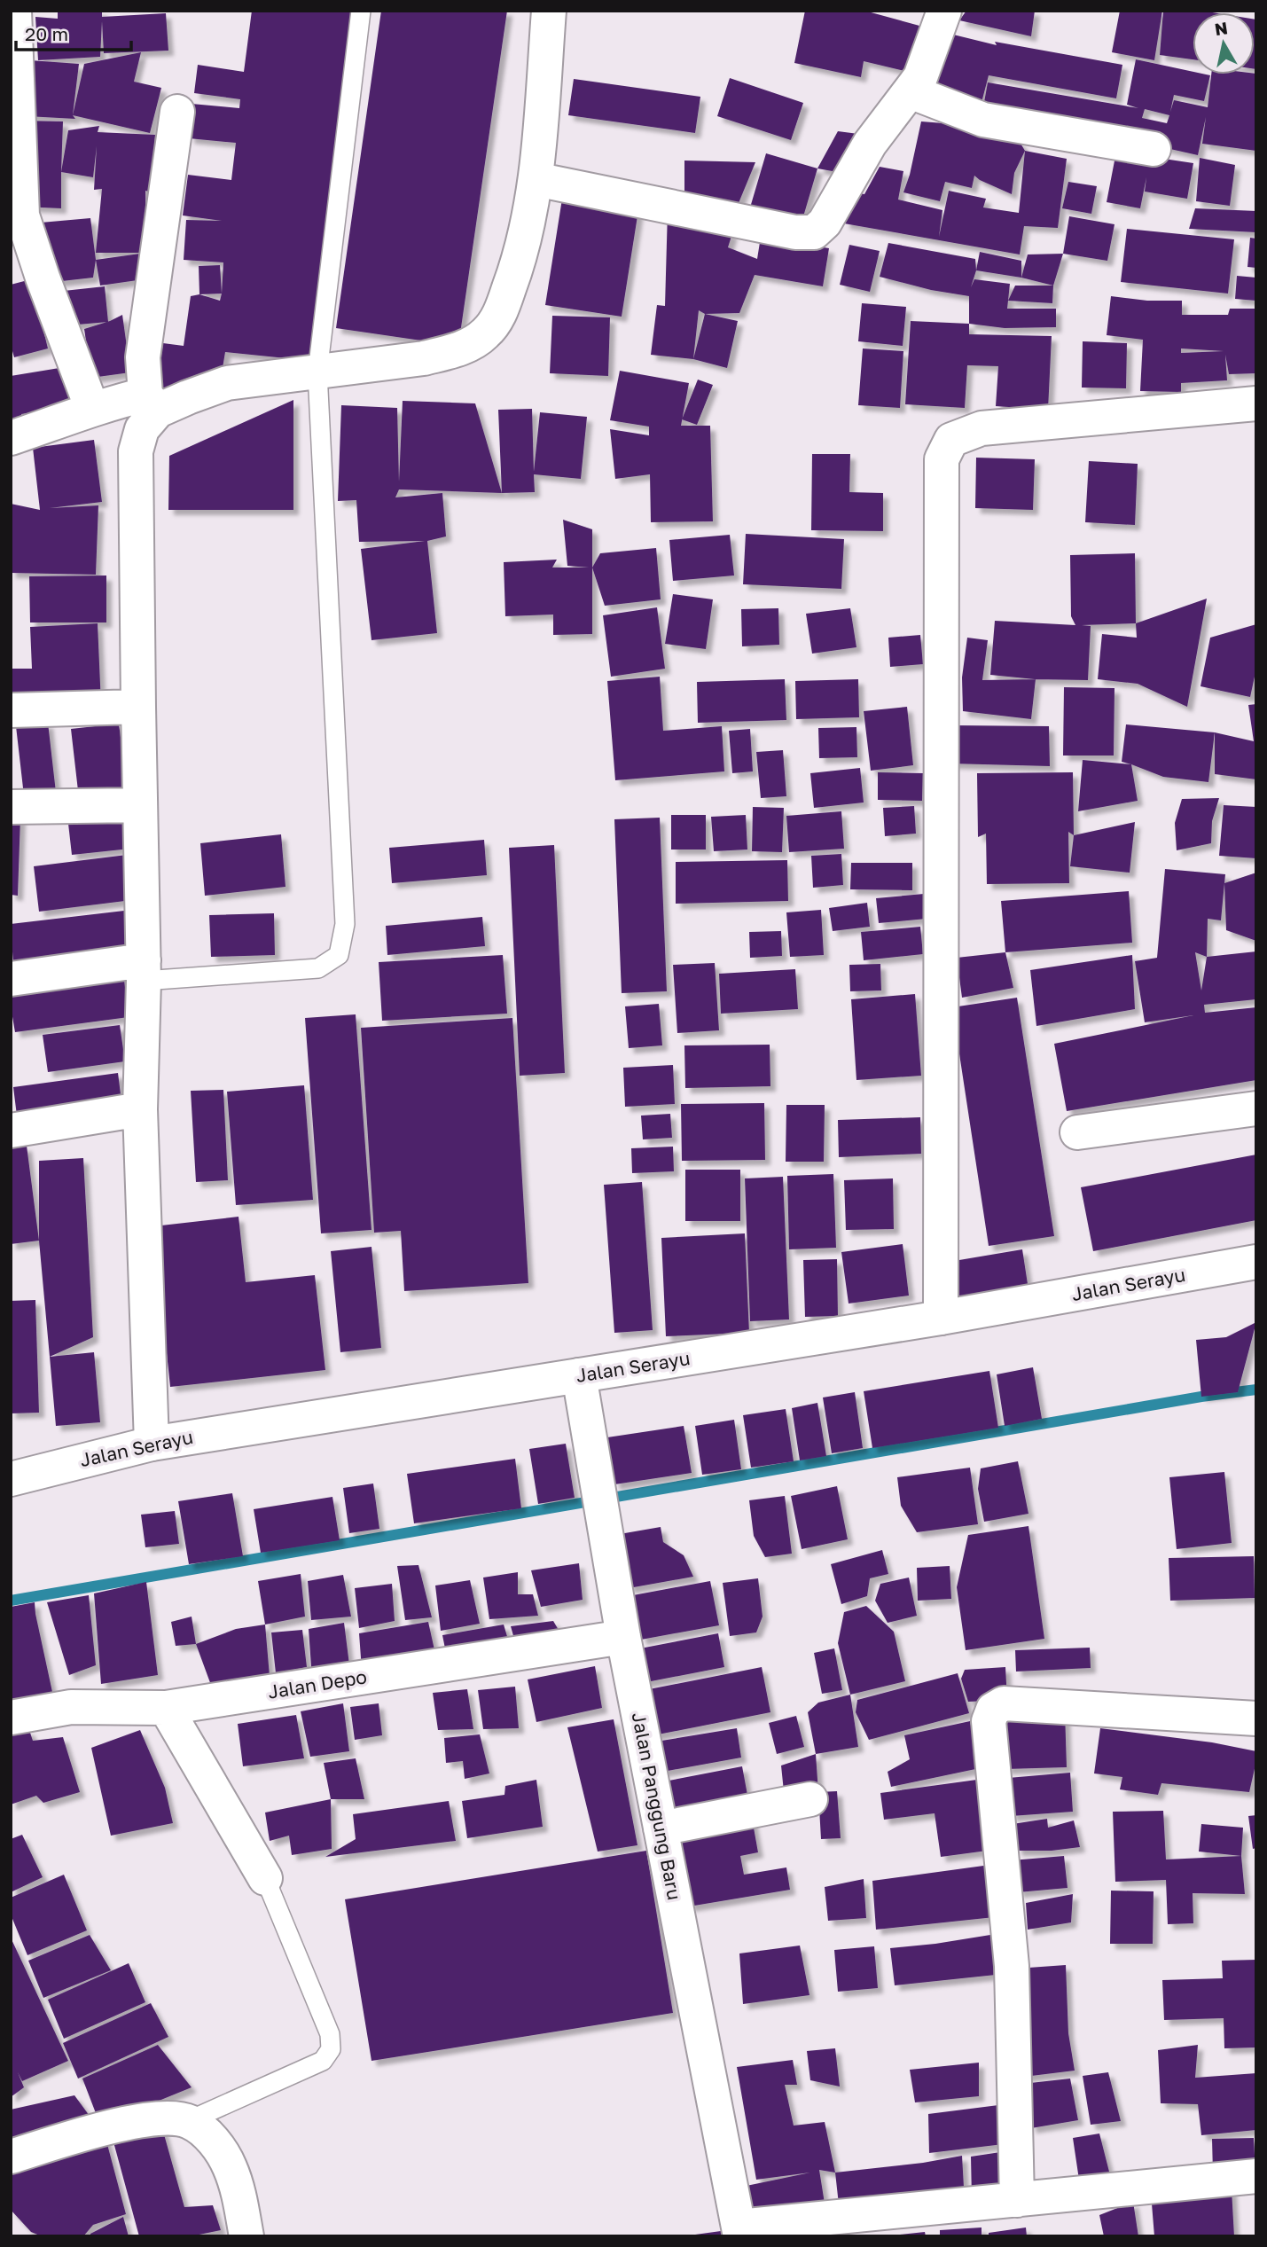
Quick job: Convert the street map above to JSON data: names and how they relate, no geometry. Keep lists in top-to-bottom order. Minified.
{"streets":{"street":["Jalan Serayu","Jalan Depo","Jalan Panggung Baru"]},"crossings":[["Jalan Serayu","Jalan Panggung Baru"],["Jalan Depo","Jalan Panggung Baru"]],"scale_bar":"20 m","north":"top"}
